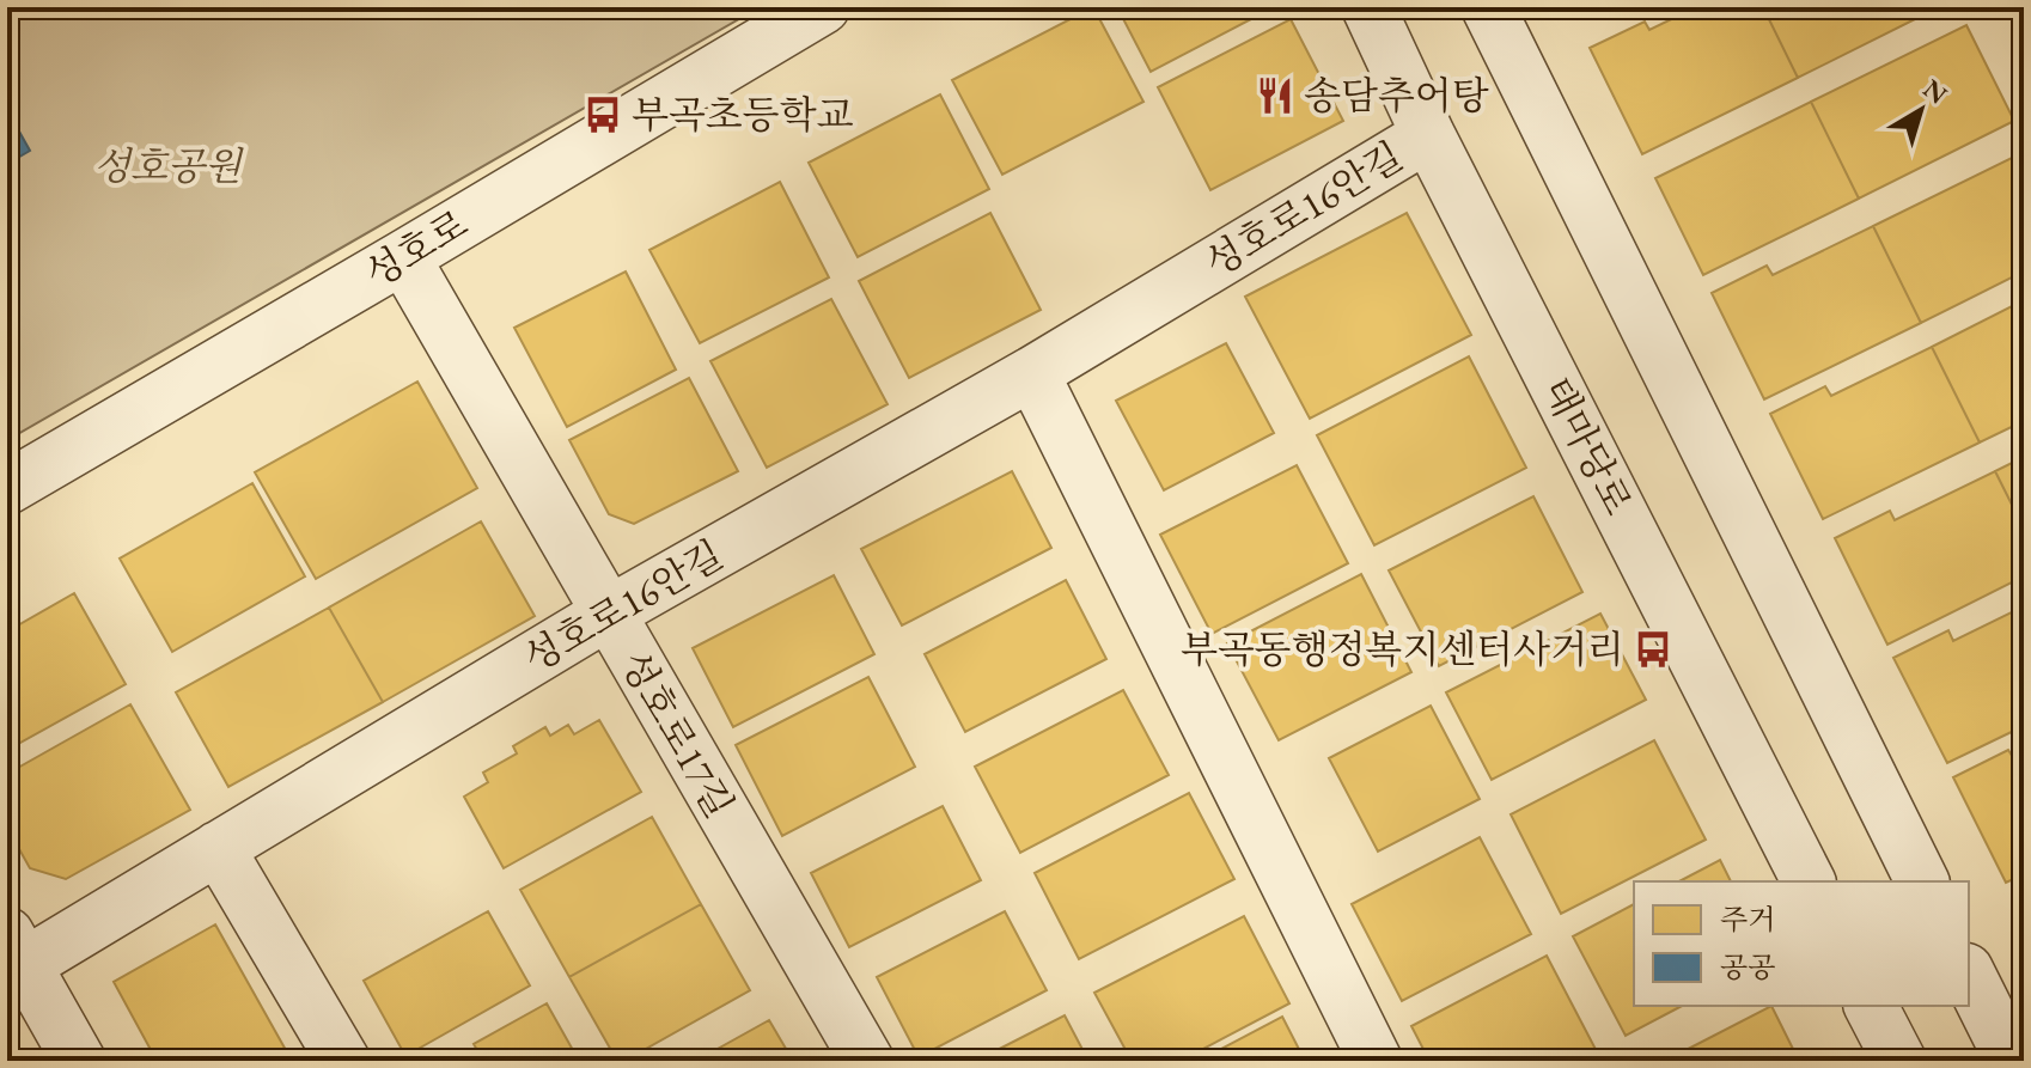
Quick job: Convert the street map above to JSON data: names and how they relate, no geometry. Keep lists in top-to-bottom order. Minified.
{"streets":{"street":["성호로16안길","성호로","태마당로","성호로17길"]},"crossings":[["성호로16안길","태마당로"],["성호로16안길","성호로17길"],["성호로","성호로17길"]],"parks":["성호공원"],"places":{"restaurant":["송담추어탕"],"bus stop":["부곡초등학교","부곡동행정복지센터사거리"]},"legend":["주거","공공"],"north":"top right"}
